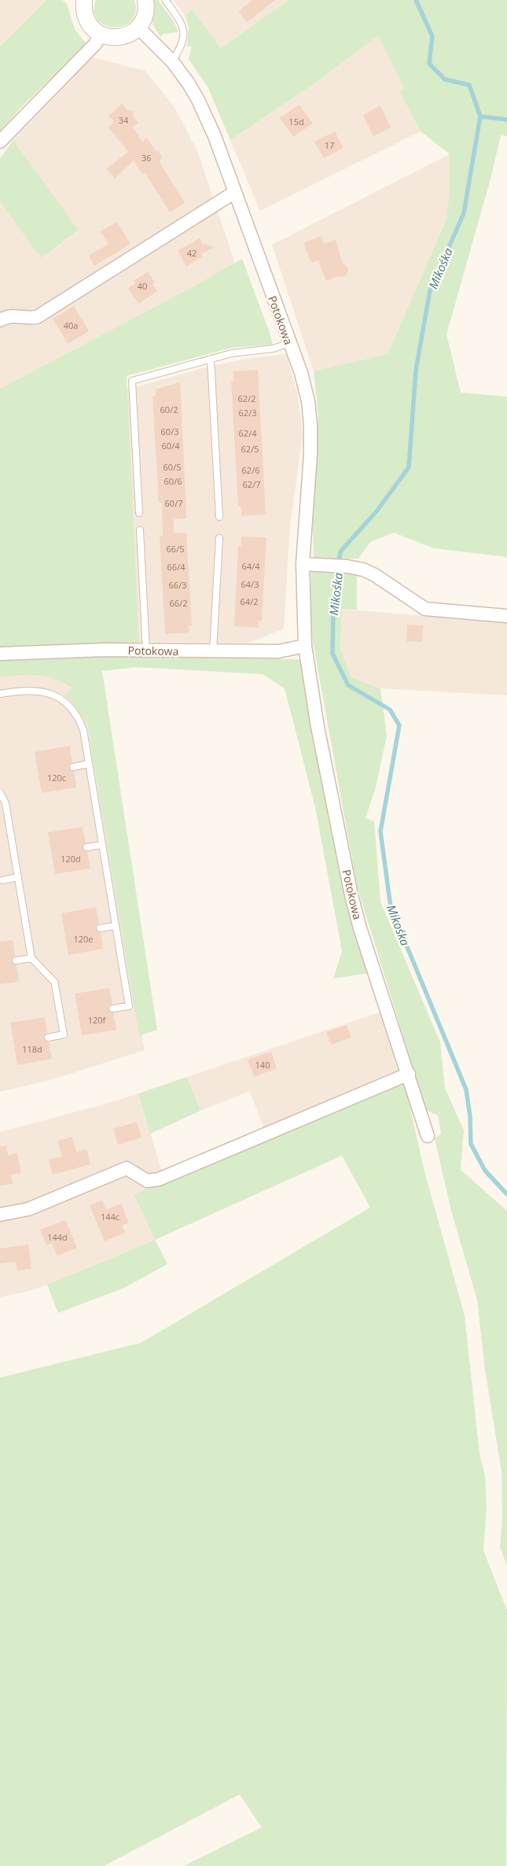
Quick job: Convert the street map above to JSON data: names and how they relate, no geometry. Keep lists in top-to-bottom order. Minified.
{"streets":{"street":["Potokowa"]},"water":["Mikośka"],"house_numbers":["34","15d","17","36","42","40","40a","62/2","60/2","62/3","60/3","62/4","60/4","62/5","60/5","62/6","60/6","62/7","60/7","66/5","64/4","66/4","64/3","66/3","64/2","66/2","120c","120d","120e","120f","118d","140","144c","144d"]}
